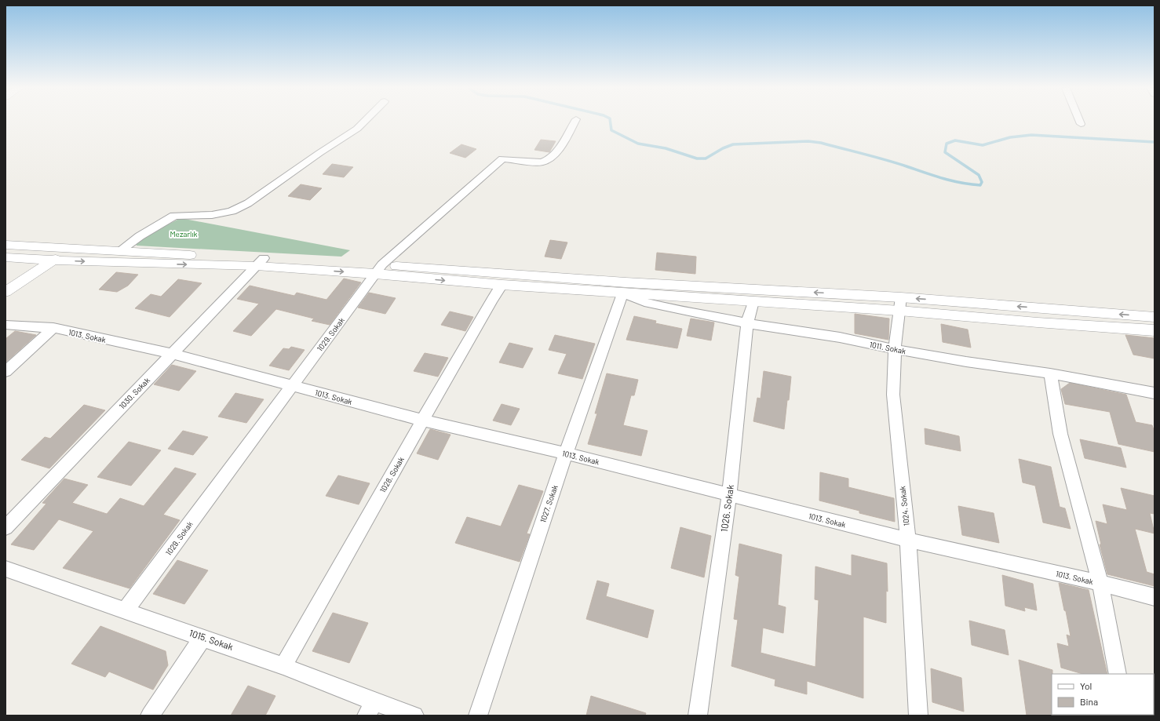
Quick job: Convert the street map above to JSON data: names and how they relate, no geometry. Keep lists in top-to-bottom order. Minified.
{"streets":{"street":["1029. Sokak","1013. Sokak","1011. Sokak","1030. Sokak","1028. Sokak","1027. Sokak","1024. Sokak","1026. Sokak","1015. Sokak"]},"crossings":[["1029. Sokak","1013. Sokak"],["1029. Sokak","1015. Sokak"],["1013. Sokak","1030. Sokak"],["1013. Sokak","1028. Sokak"],["1013. Sokak","1027. Sokak"],["1013. Sokak","1024. Sokak"],["1013. Sokak","1026. Sokak"],["1011. Sokak","1027. Sokak"],["1011. Sokak","1024. Sokak"],["1011. Sokak","1026. Sokak"],["1028. Sokak","1015. Sokak"]],"parks":["Mezarlık"],"legend":["Yol","Bina"]}
